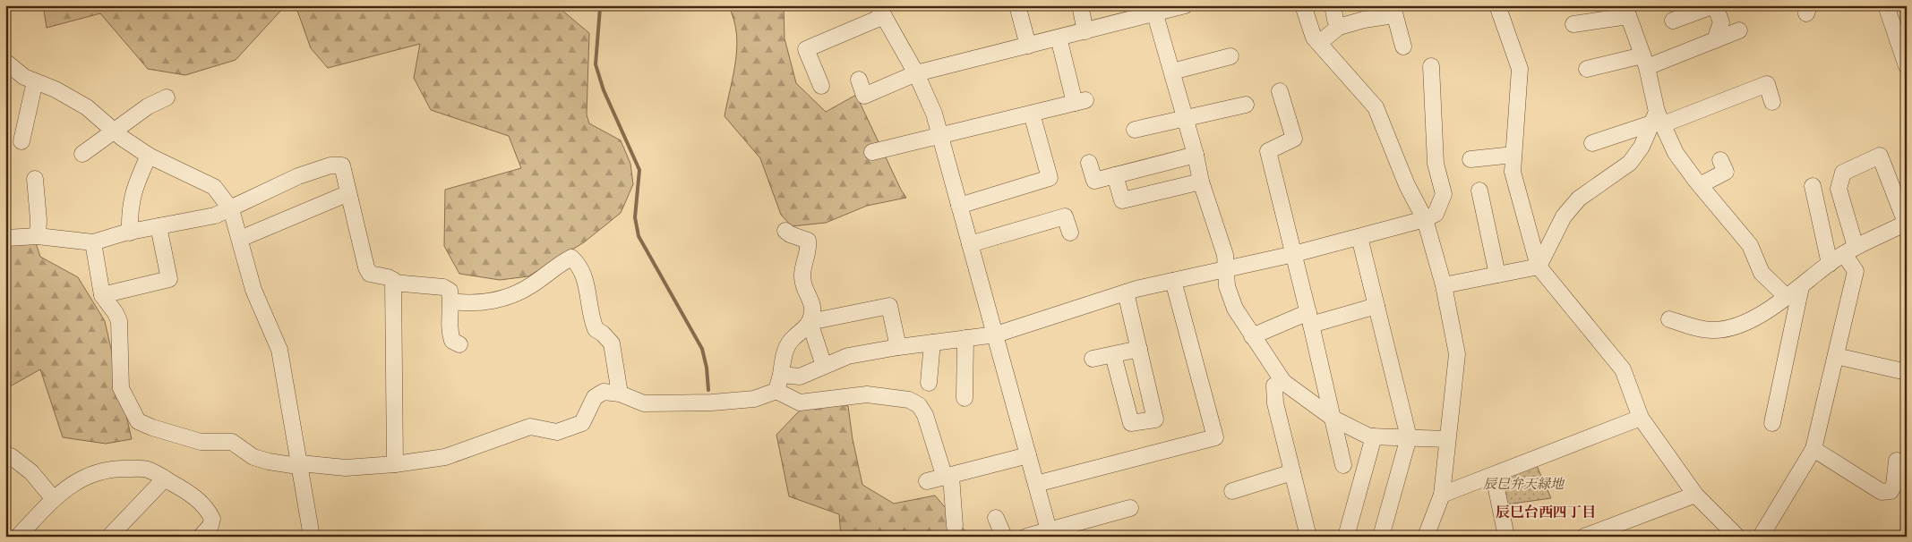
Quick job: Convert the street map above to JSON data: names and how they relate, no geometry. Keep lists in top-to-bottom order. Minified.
{"districts":["辰巳台西四丁目"],"parks":["辰巳弁天緑地"]}
